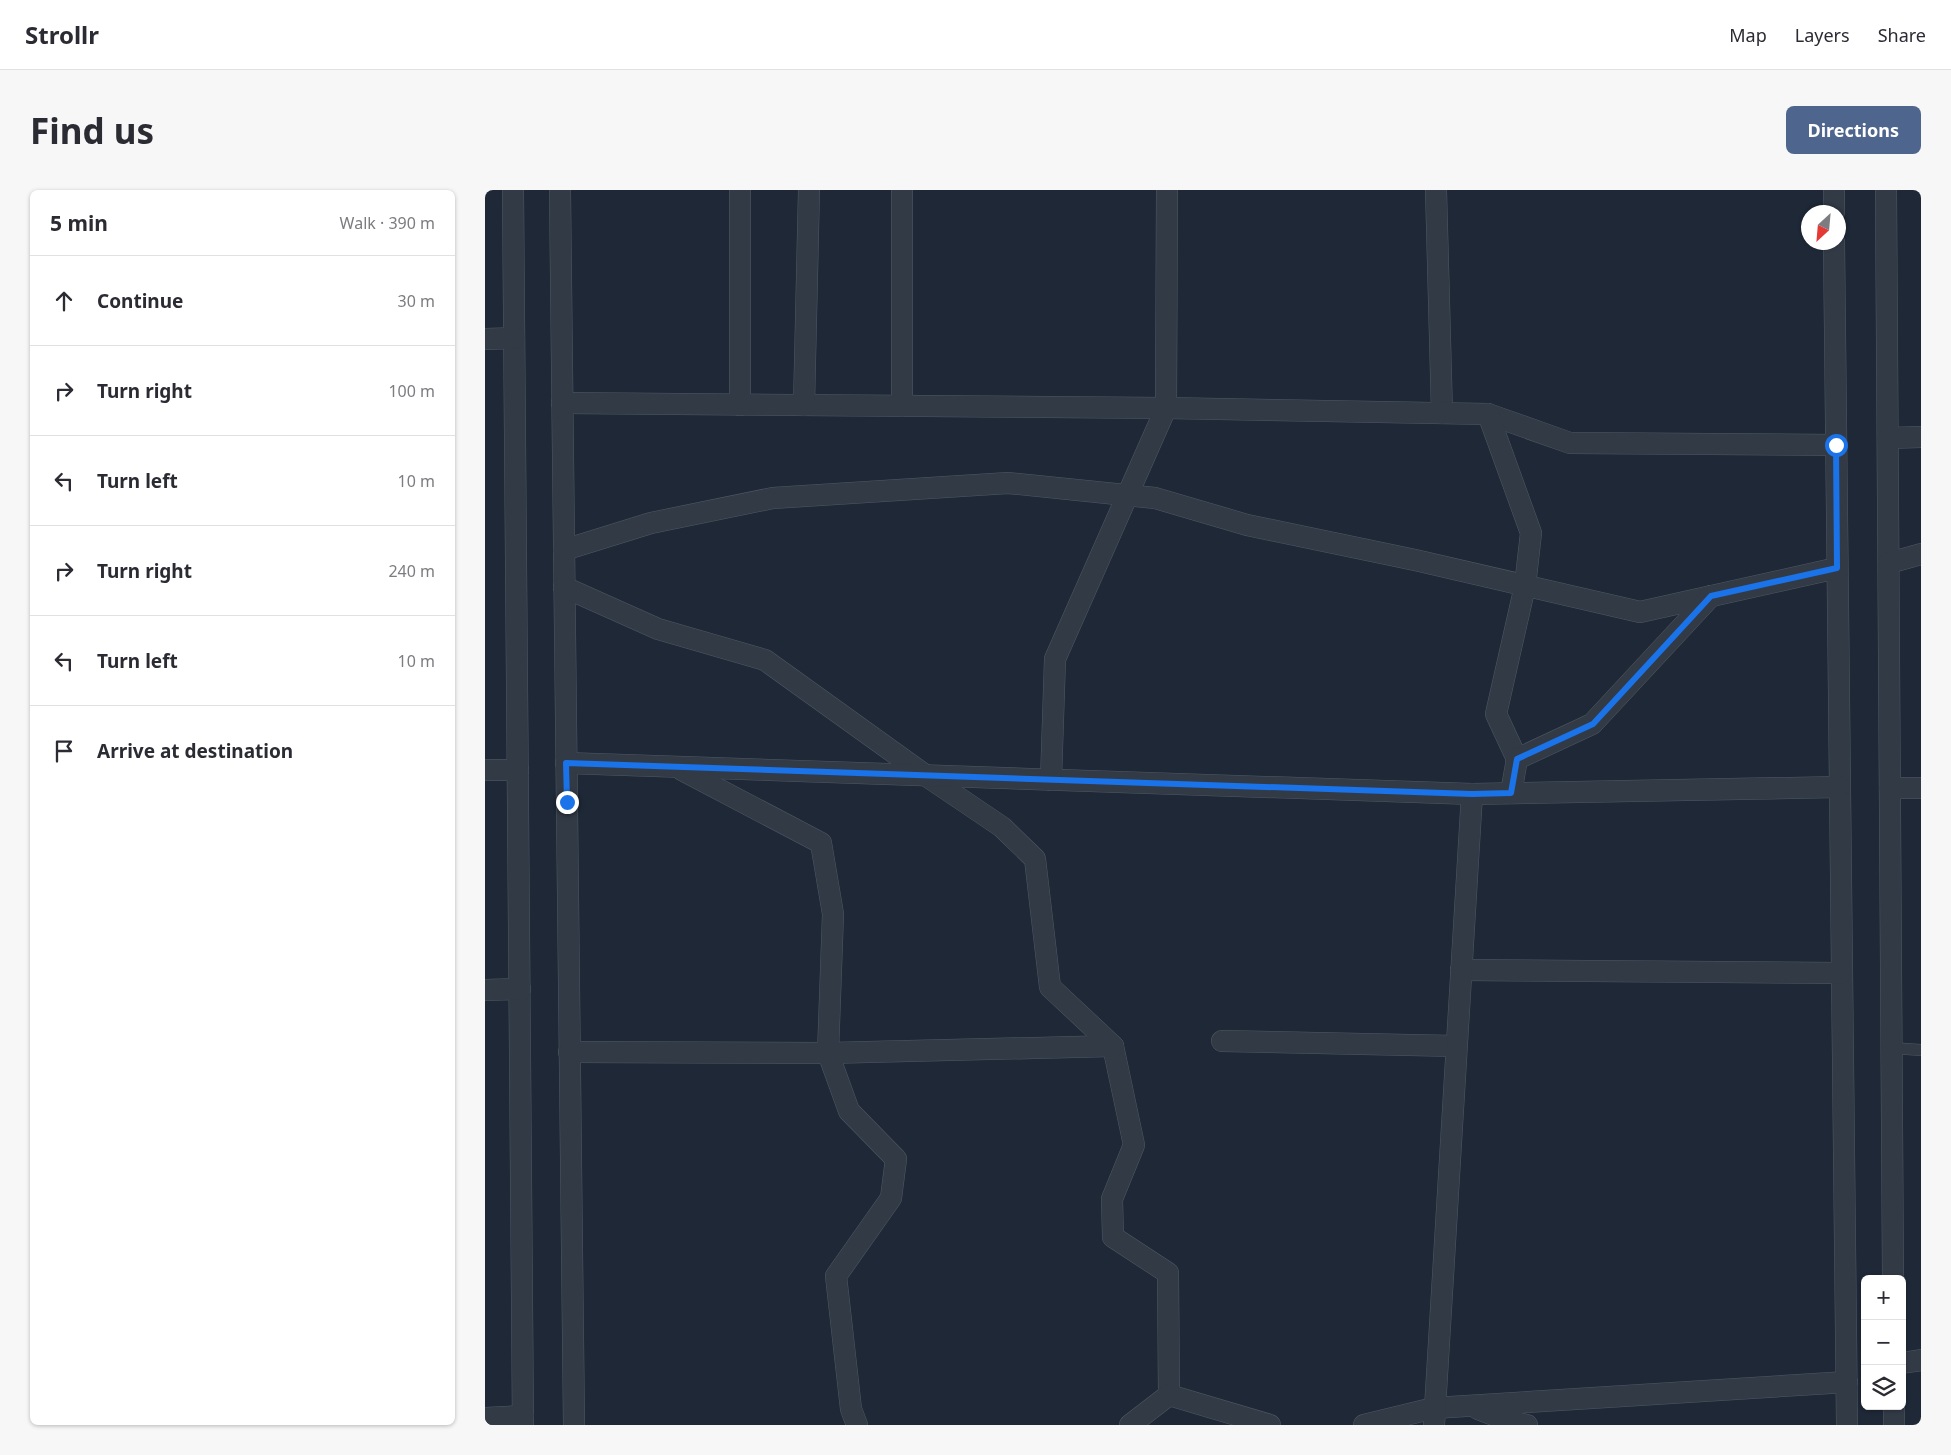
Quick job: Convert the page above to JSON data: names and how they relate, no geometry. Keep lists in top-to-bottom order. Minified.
{"north":"bottom left","page":{"header":"Strollr","nav":["Map","Layers","Share"],"buttons":"Directions","title":"Find us","heading":["5 min","Walk · 390 m"],"list":[["Continue","30 m"],["Turn right","100 m"],["Turn left","10 m"],["Turn right","240 m"],["Turn left","10 m"],"Arrive at destination"],"map_buttons":["+","−"]}}
